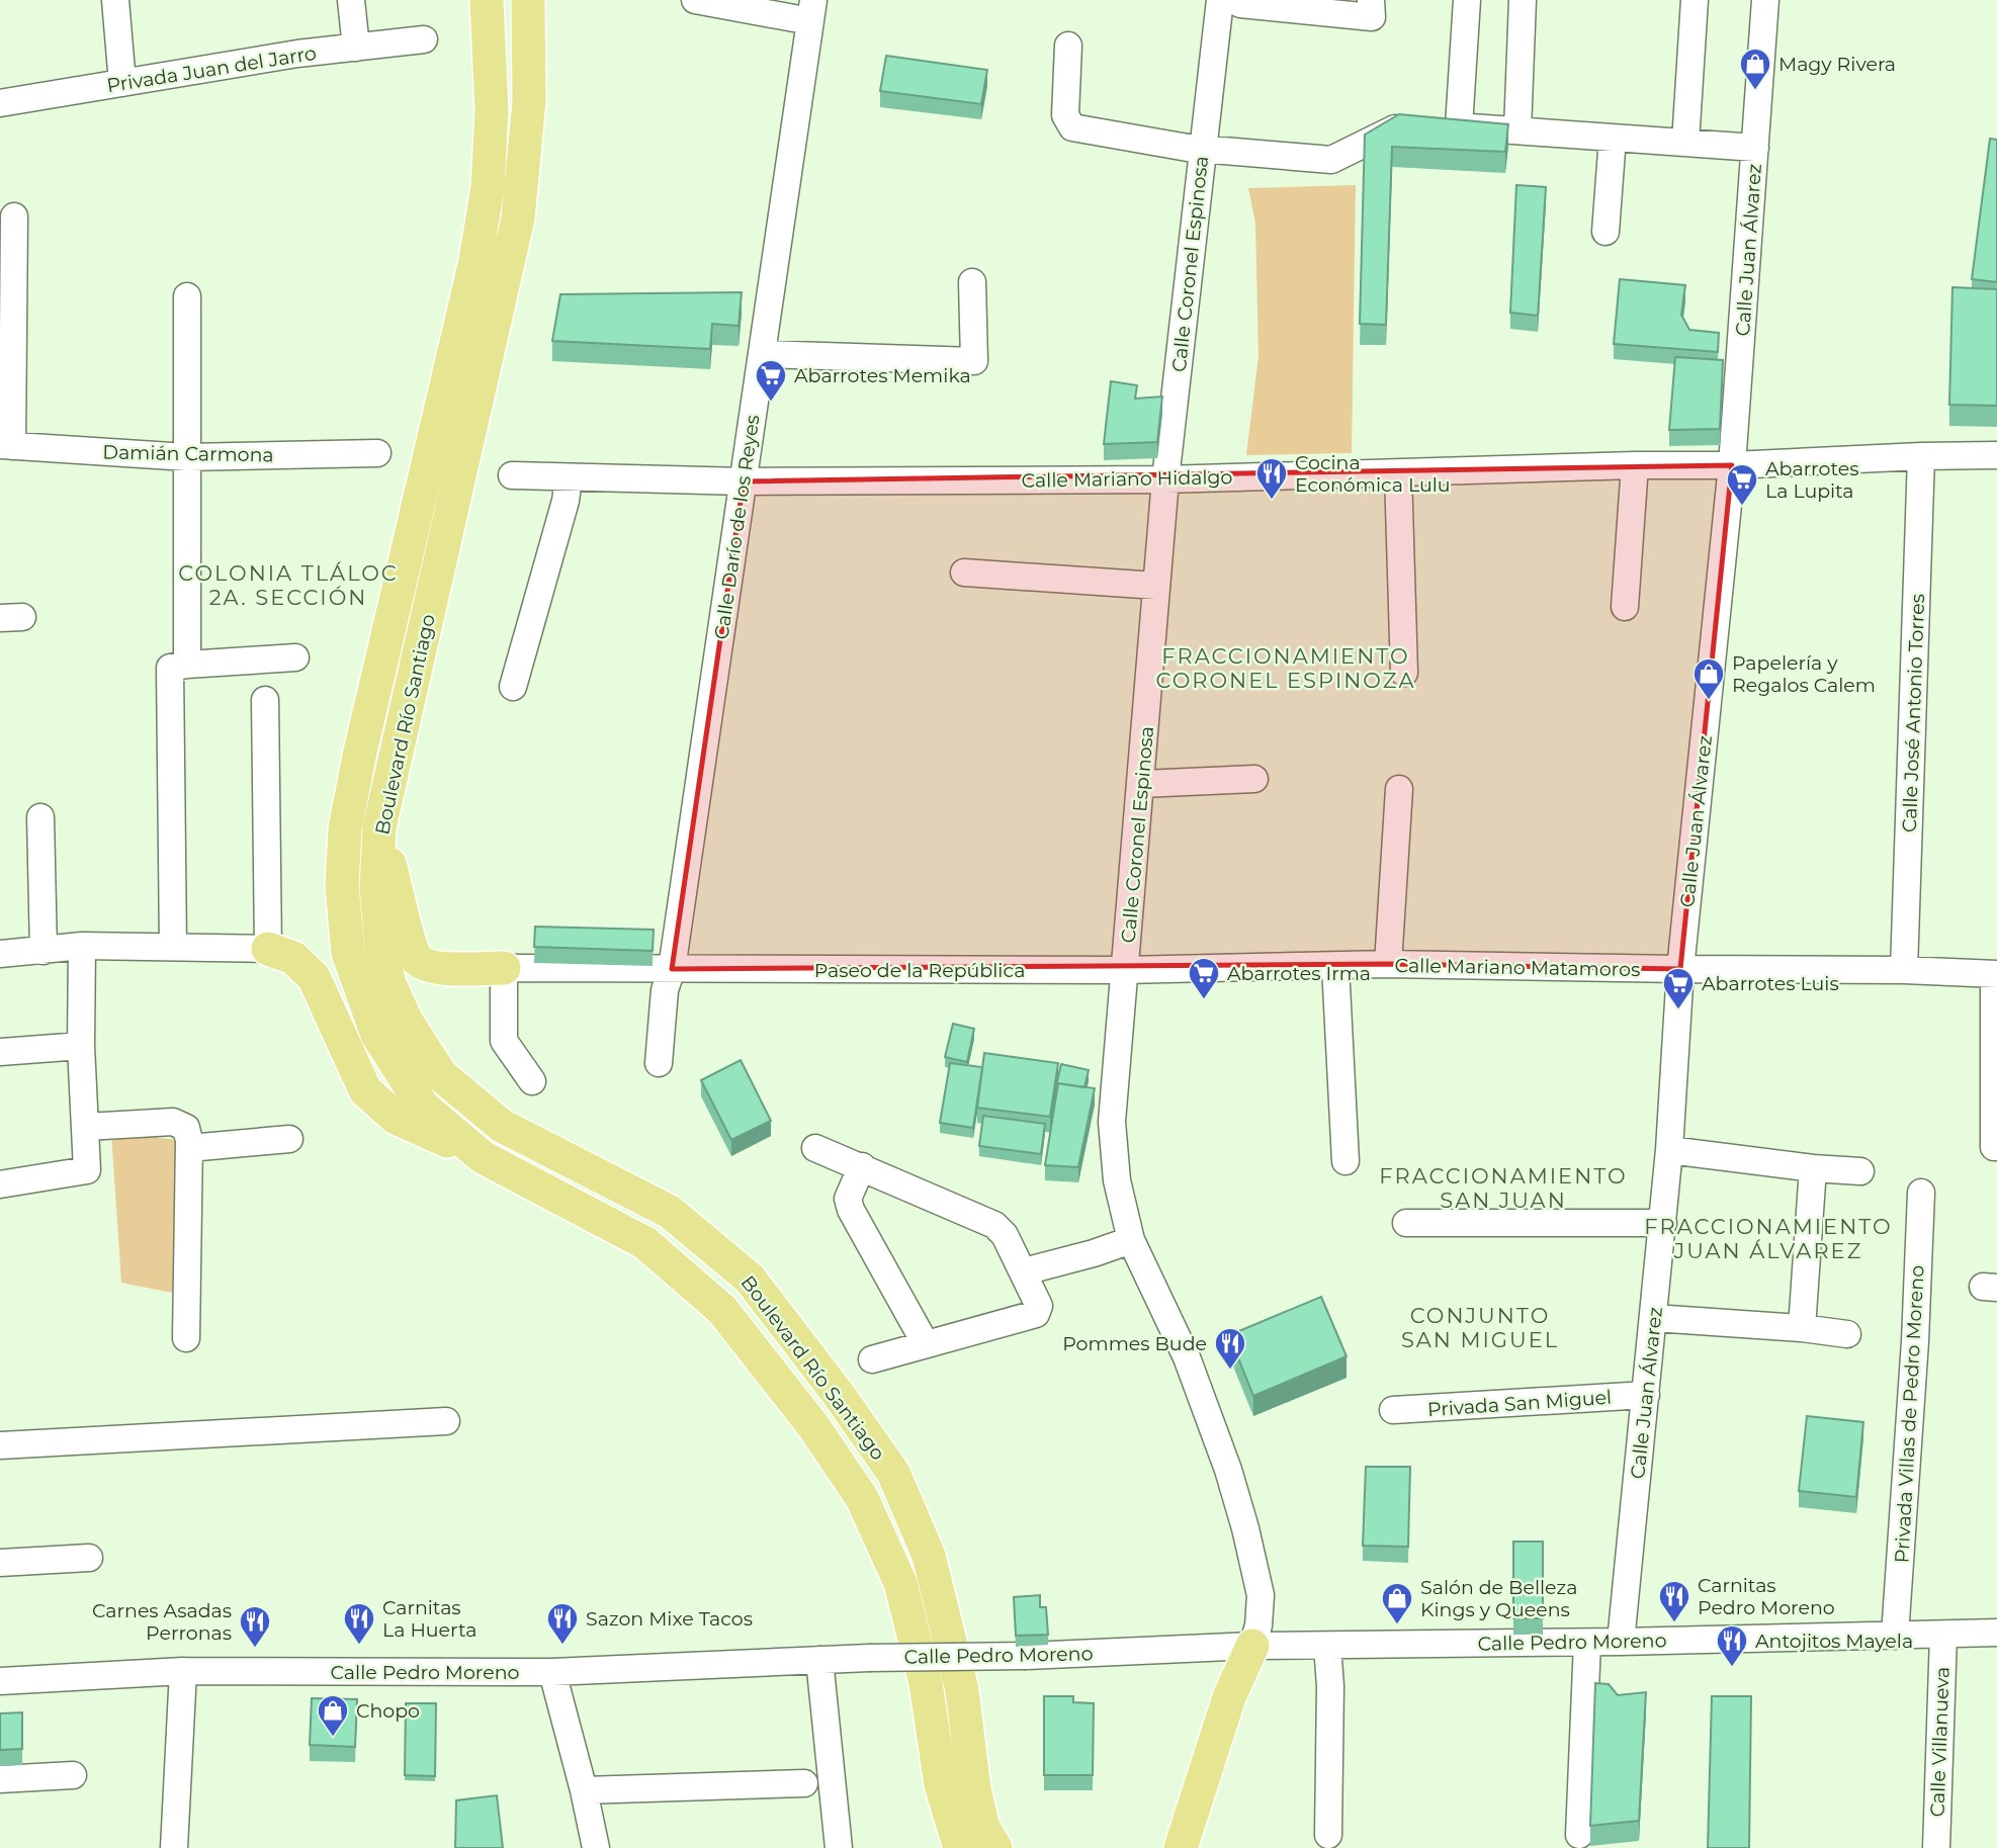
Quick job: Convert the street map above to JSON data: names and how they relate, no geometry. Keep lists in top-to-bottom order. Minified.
{"streets":{"main road":["Boulevard Río Santiago"],"street":["Privada Juan del Jarro","Calle Juan Álvarez","Calle Coronel Espinosa","Damián Carmona","Calle Mariano Hidalgo","Calle Darío de los Reyes","Calle José Antonio Torres","Calle Mariano Matamoros","Paseo de la República","Privada San Miguel","Privada Villas de Pedro Moreno","Calle Pedro Moreno","Calle Villanueva"]},"crossings":[["Calle Juan Álvarez","Calle Mariano Hidalgo"],["Calle Juan Álvarez","Calle Mariano Matamoros"],["Calle Juan Álvarez","Privada San Miguel"],["Calle Juan Álvarez","Calle Pedro Moreno"],["Calle Coronel Espinosa","Calle Mariano Hidalgo"],["Calle Coronel Espinosa","Paseo de la República"],["Calle Coronel Espinosa","Calle Pedro Moreno"],["Calle Mariano Hidalgo","Calle Darío de los Reyes"],["Calle Mariano Hidalgo","Calle José Antonio Torres"],["Calle Darío de los Reyes","Paseo de la República"],["Calle José Antonio Torres","Calle Mariano Matamoros"],["Calle Mariano Matamoros","Paseo de la República"],["Privada Villas de Pedro Moreno","Calle Pedro Moreno"],["Calle Pedro Moreno","Calle Villanueva"]],"districts":["COLONIA TLÁLOC 2A. SECCIÓN","FRACCIONAMIENTO CORONEL ESPINOZA","FRACCIONAMIENTO SAN JUAN","FRACCIONAMIENTO JUAN ÁLVAREZ","CONJUNTO SAN MIGUEL"],"places":{"shop":["Magy Rivera","Papelería y Regalos Calem","Salón de Belleza Kings y Queens","Chopo"],"supermarket":["Abarrotes Memika","Abarrotes La Lupita","Abarrotes Irma","Abarrotes Luis"],"restaurant":["Cocina Económica Lulu","Pommes Bude","Carnitas Pedro Moreno","Carnitas La Huerta","Sazon Mixe Tacos","Carnes Asadas Perronas","Antojitos Mayela"]}}
